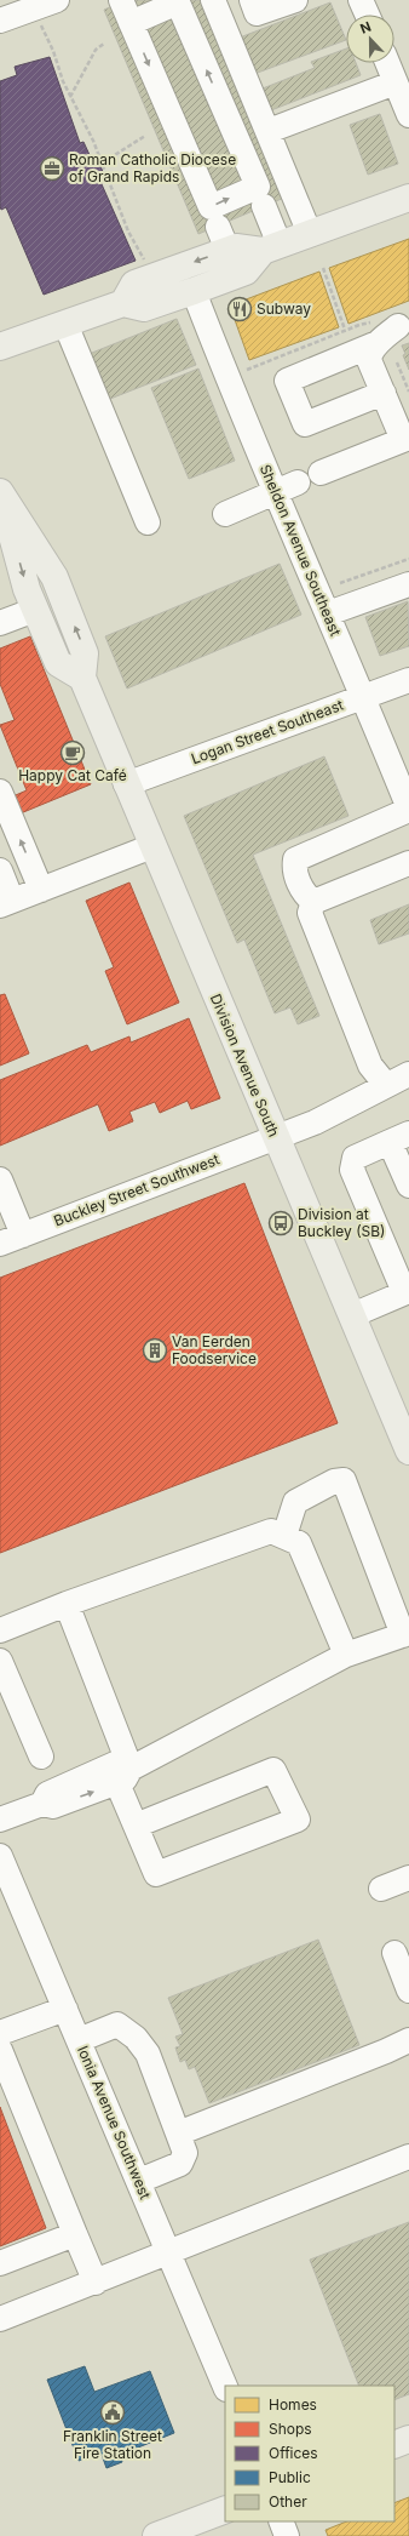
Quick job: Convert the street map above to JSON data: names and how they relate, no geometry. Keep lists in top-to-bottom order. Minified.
{"streets":{"main road":["Division Avenue South"],"street":["Sheldon Avenue Southeast","Logan Street Southeast","Buckley Street Southwest","Ionia Avenue Southwest"]},"crossings":[["Sheldon Avenue Southeast","Logan Street Southeast"],["Logan Street Southeast","Division Avenue South"],["Division Avenue South","Buckley Street Southwest"]],"places":{"office":["Roman Catholic Diocese of Grand Rapids"],"restaurant":["Subway"],"cafe":["Happy Cat Café"],"bus stop":["Division at Buckley (SB)"],"building":["Van Eerden Foodservice"],"public building":["Franklin Street Fire Station"]},"legend":["Homes","Shops","Offices","Public","Other"],"north":"top"}
